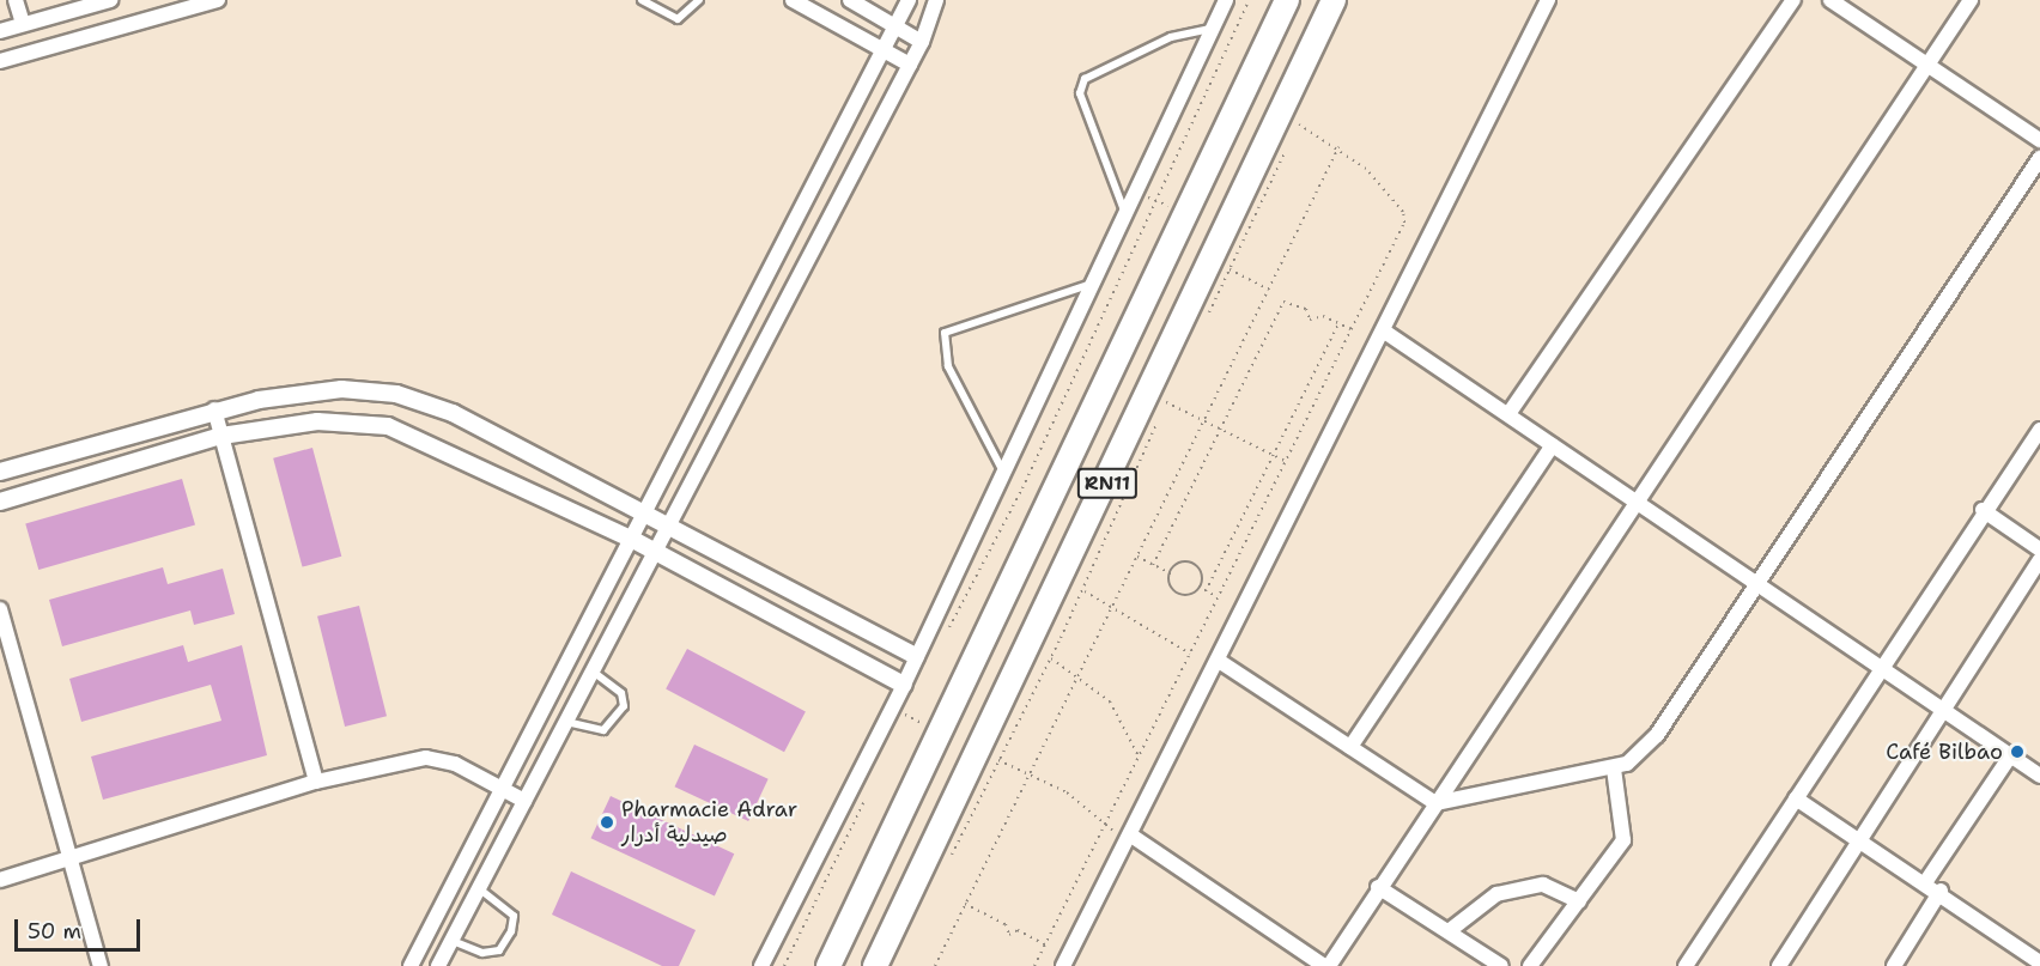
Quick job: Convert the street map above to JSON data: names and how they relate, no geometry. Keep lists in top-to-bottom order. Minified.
{"streets":{"highway":["RN11"]},"places":["Café Bilbao","Pharmacie Adrar صيدلية أدرار"],"scale_bar":"50 m"}
